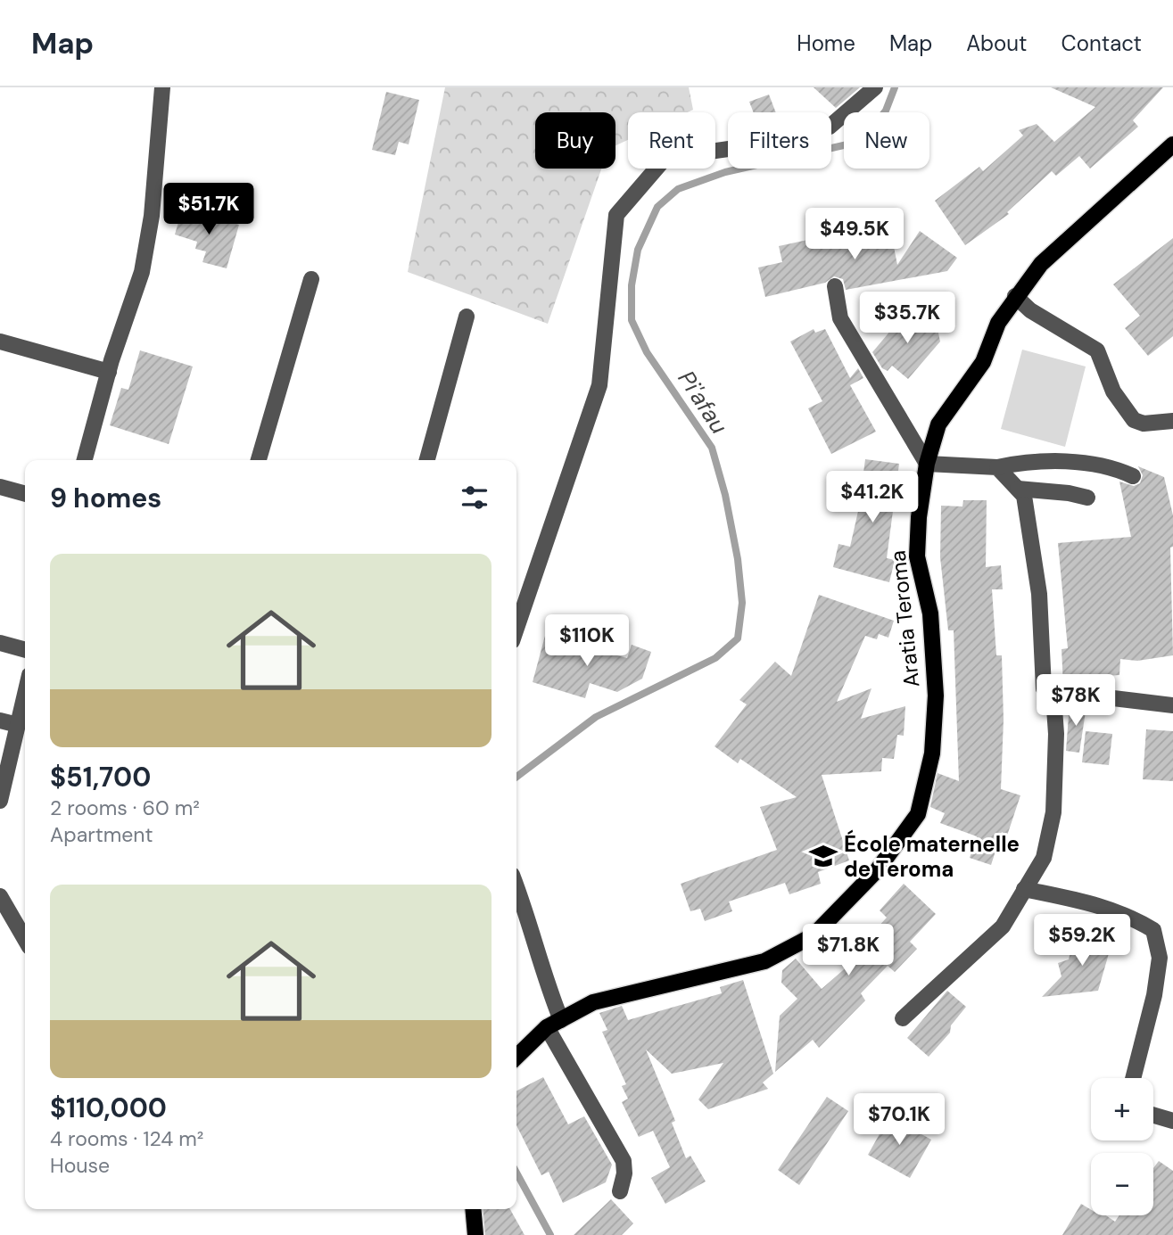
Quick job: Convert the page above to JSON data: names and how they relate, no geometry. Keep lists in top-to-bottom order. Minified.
{"streets":{"main road":["Aratia Teroma"]},"water":["Pi'afau"],"places":{"school or university":["École maternelle de Teroma"]},"page":{"header":"Map","nav":["Home","Map","About","Contact"],"chip":["Buy","Rent","Filters","New"],"price":["$51.7K","$49.5K","$35.7K","$41.2K","$110K","$78K","$59.2K","$71.8K","$70.1K"],"heading":"9 homes","list":[{"name":"$51,700","note":"2 rooms · 60 m² · Apartment"},{"name":"$110,000","note":"4 rooms · 124 m² · House"}],"map_buttons":["+","−"]}}
